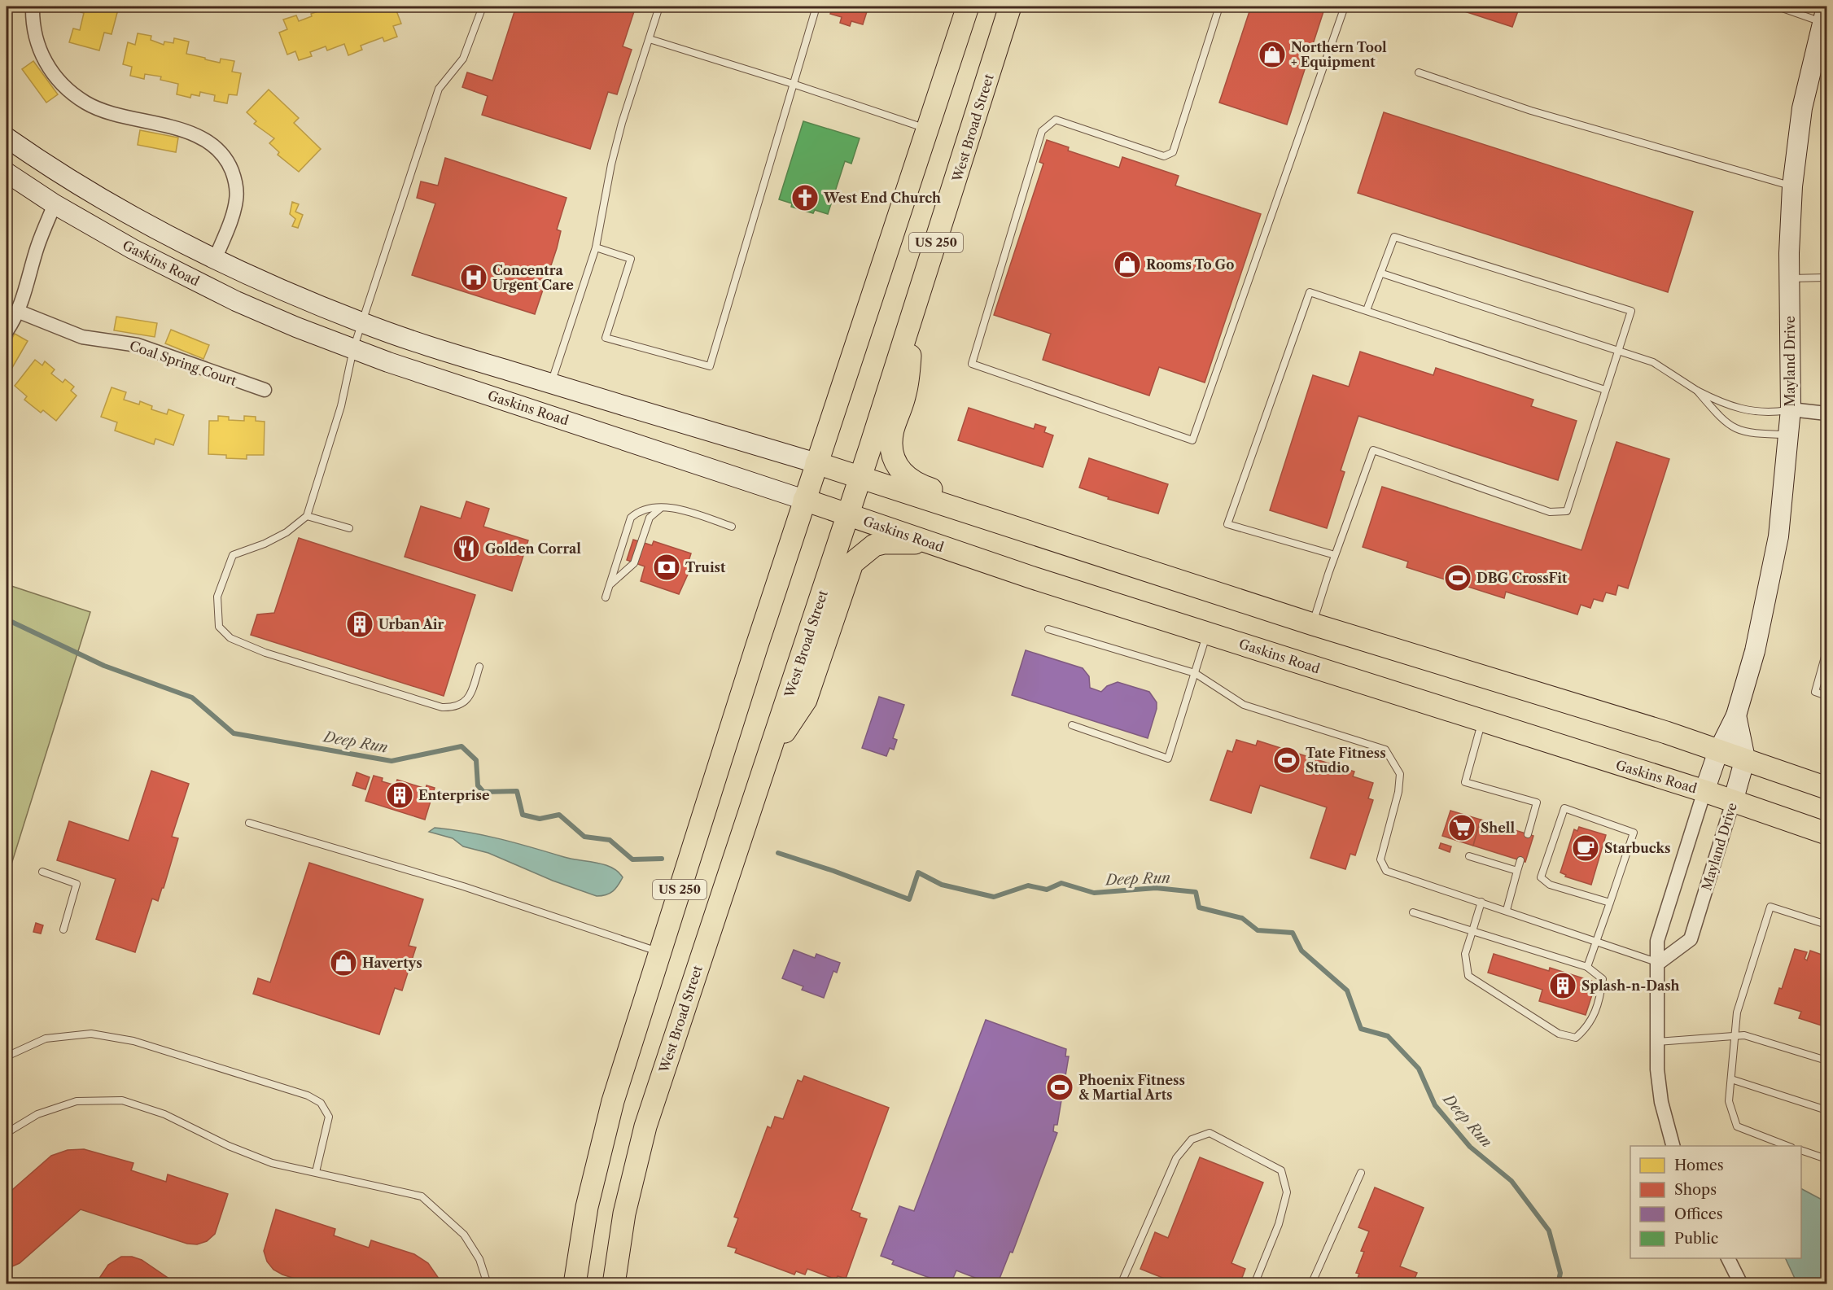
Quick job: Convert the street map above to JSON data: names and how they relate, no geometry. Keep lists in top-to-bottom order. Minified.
{"streets":{"main road":["West Broad Street","US 250","Gaskins Road","Mayland Drive"],"street":["Coal Spring Court"]},"crossings":[["West Broad Street","Gaskins Road"],["US 250","Gaskins Road"],["Gaskins Road","Mayland Drive"]],"water":["Deep Run"],"places":{"shop":["Northern Tool + Equipment","Rooms To Go","Havertys"],"church":["West End Church"],"hospital":["Concentra Urgent Care"],"restaurant":["Golden Corral"],"bank":["Truist"],"sports":["DBG CrossFit","Tate Fitness Studio","Phoenix Fitness & Martial Arts"],"building":["Urban Air","Enterprise","Splash-n-Dash"],"supermarket":["Shell"],"cafe":["Starbucks"]},"legend":["Homes","Shops","Offices","Public"]}
